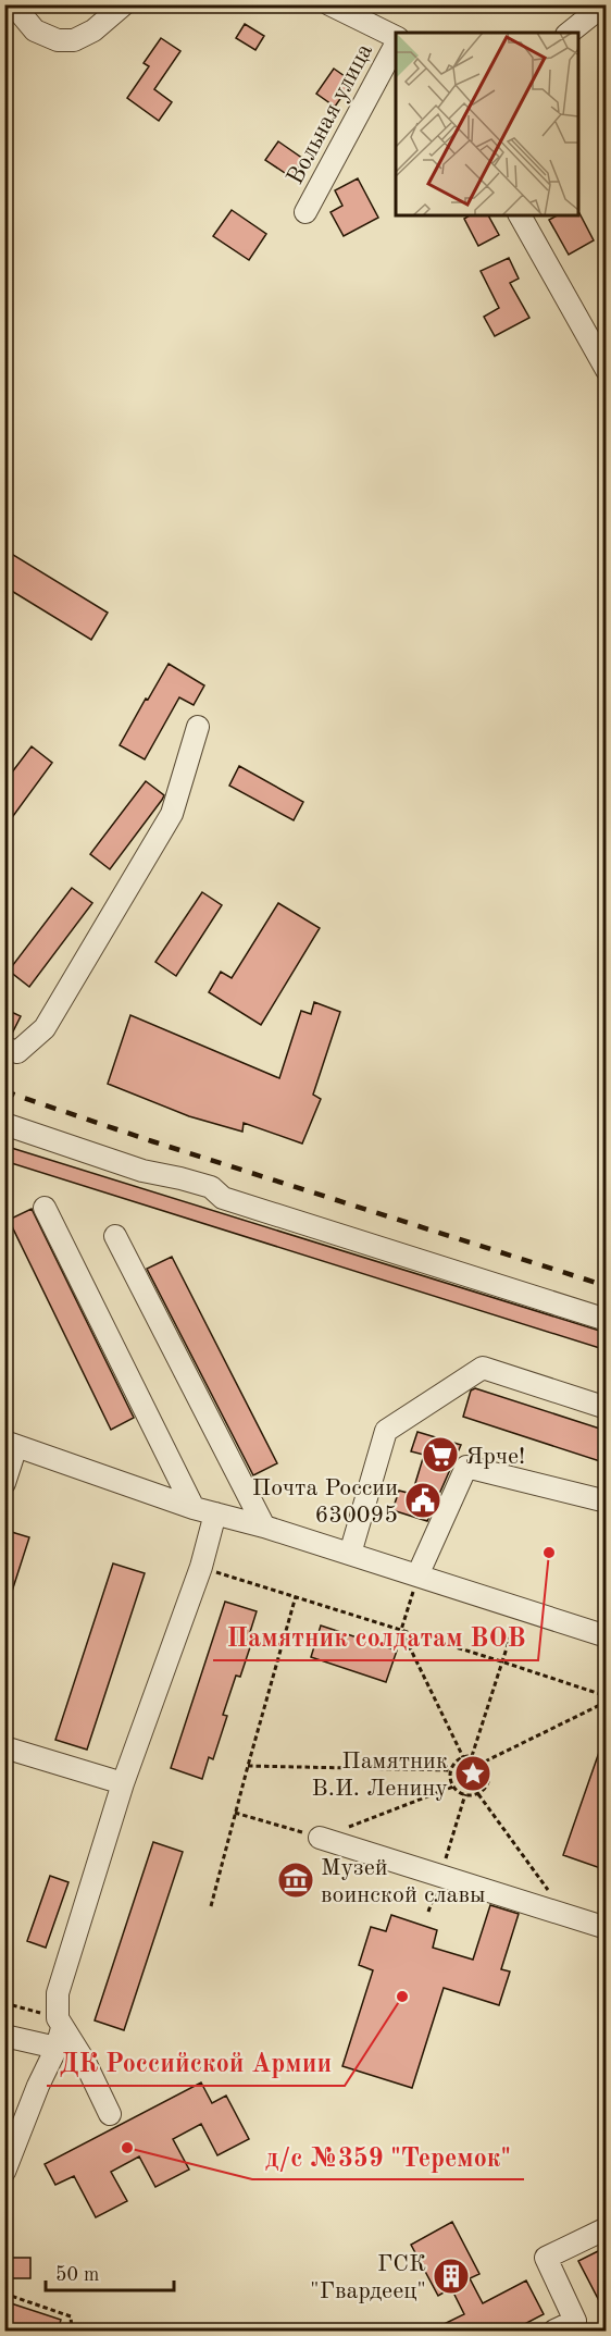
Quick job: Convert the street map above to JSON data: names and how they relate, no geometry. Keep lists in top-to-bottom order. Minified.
{"streets":{"street":["Вольная улица"]},"places":{"supermarket":["Ярче!"],"public building":["Почта России 630095"],"other":["Памятник солдатам ВОВ","ДК Российской Армии","д/с №359 \"Теремок\""],"place":["Памятник В.И. Ленину"],"museum":["Музей воинской славы"],"building":["ГСК \"Гвардеец\""]},"scale_bar":"50 m"}
